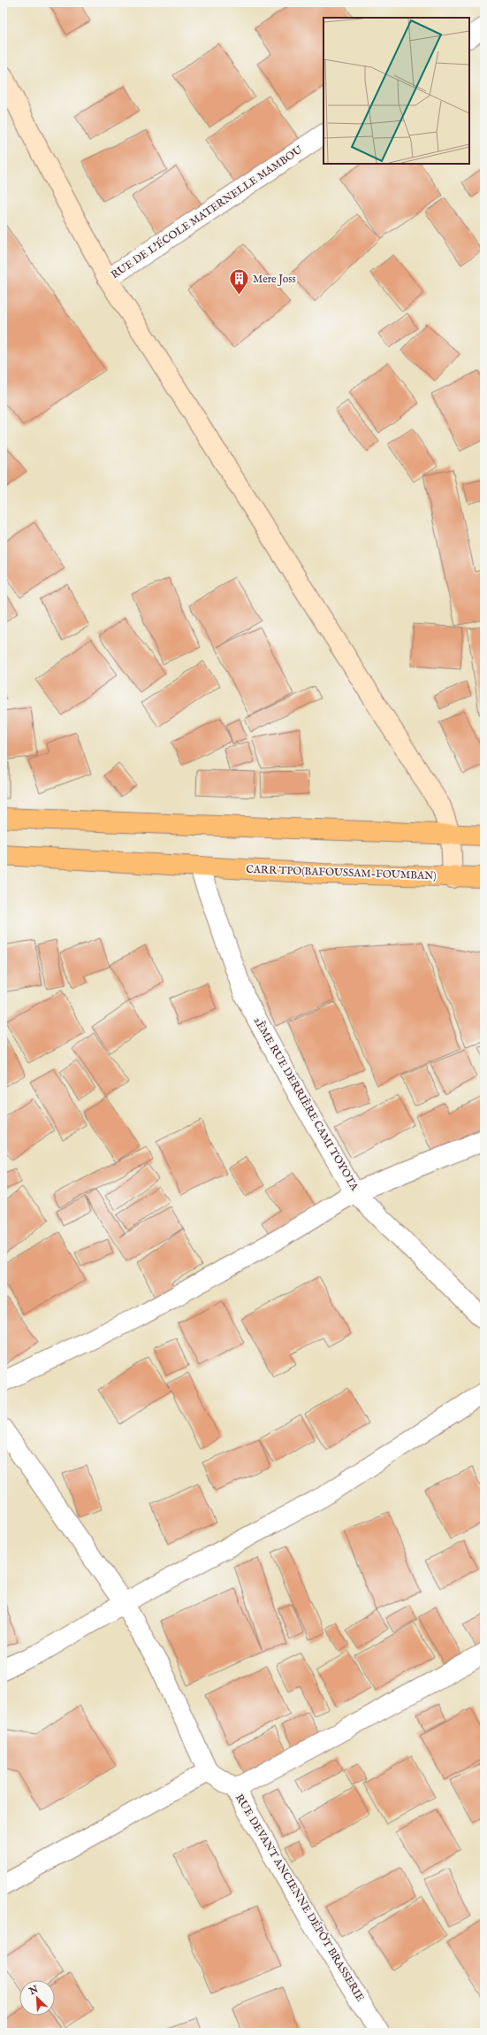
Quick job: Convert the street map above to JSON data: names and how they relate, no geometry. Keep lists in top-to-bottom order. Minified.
{"streets":{"highway":["CARR TPO(BAFOUSSAM-FOUMBAN)"],"street":["RUE DE L'ÉCOLE MATERNELLE MAMBOU","2ÈME RUE DERRIÈRE CAMI TOYOTA","RUE DEVANT ANCIENNE DÉPÔT BRASSERIE"]},"crossings":[["CARR TPO(BAFOUSSAM-FOUMBAN)","2ÈME RUE DERRIÈRE CAMI TOYOTA"]],"places":{"building":["Mere Joss"]},"north":"top left"}
